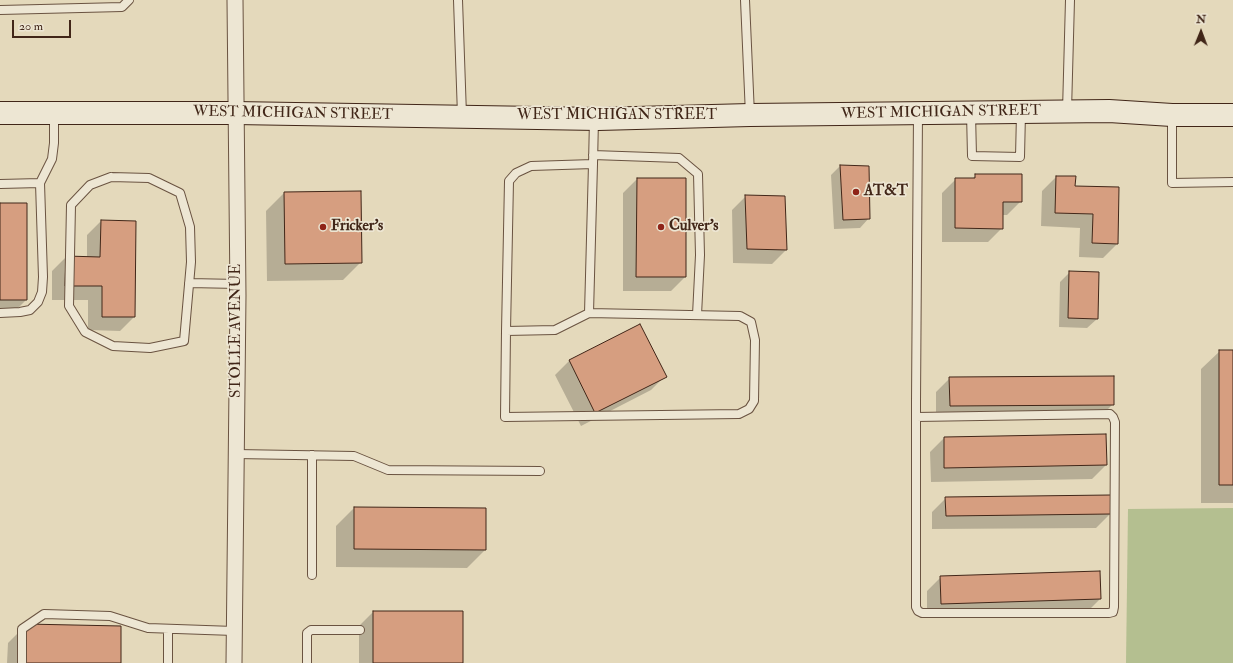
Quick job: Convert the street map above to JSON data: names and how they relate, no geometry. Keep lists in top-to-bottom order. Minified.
{"streets":{"main road":["WEST MICHIGAN STREET"],"street":["STOLLE AVENUE"]},"crossings":[["WEST MICHIGAN STREET","STOLLE AVENUE"]],"places":["AT&T","Fricker's","Culver's"],"scale_bar":"20 m","north":"top"}
